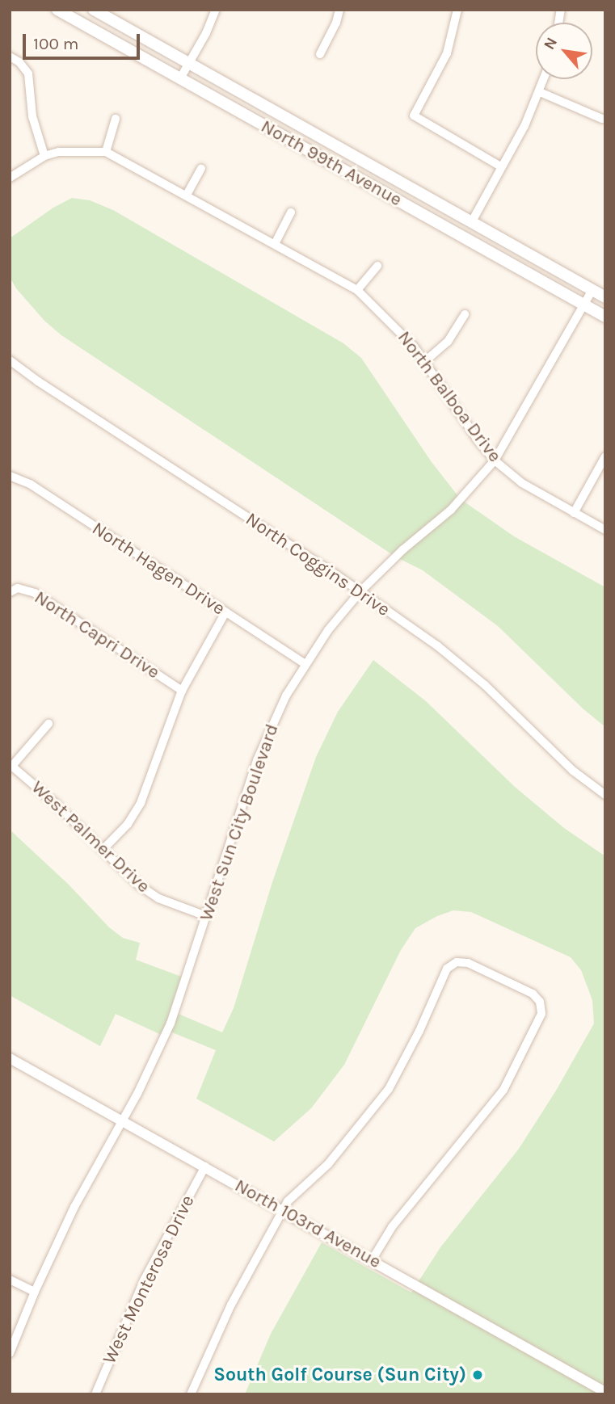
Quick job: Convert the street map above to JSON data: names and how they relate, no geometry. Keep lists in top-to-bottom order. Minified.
{"streets":{"main road":["North 99th Avenue"],"street":["North Balboa Drive","North Coggins Drive","North Hagen Drive","North Capri Drive","West Sun City Boulevard","West Palmer Drive","North 103rd Avenue","West Monterosa Drive"]},"crossings":[["North 99th Avenue","West Sun City Boulevard"],["North Balboa Drive","West Sun City Boulevard"],["North Coggins Drive","West Sun City Boulevard"],["North Hagen Drive","West Sun City Boulevard"],["West Sun City Boulevard","West Palmer Drive"],["West Sun City Boulevard","North 103rd Avenue"],["North 103rd Avenue","West Monterosa Drive"]],"places":["South Golf Course (Sun City)"],"scale_bar":"100 m","north":"top left"}
